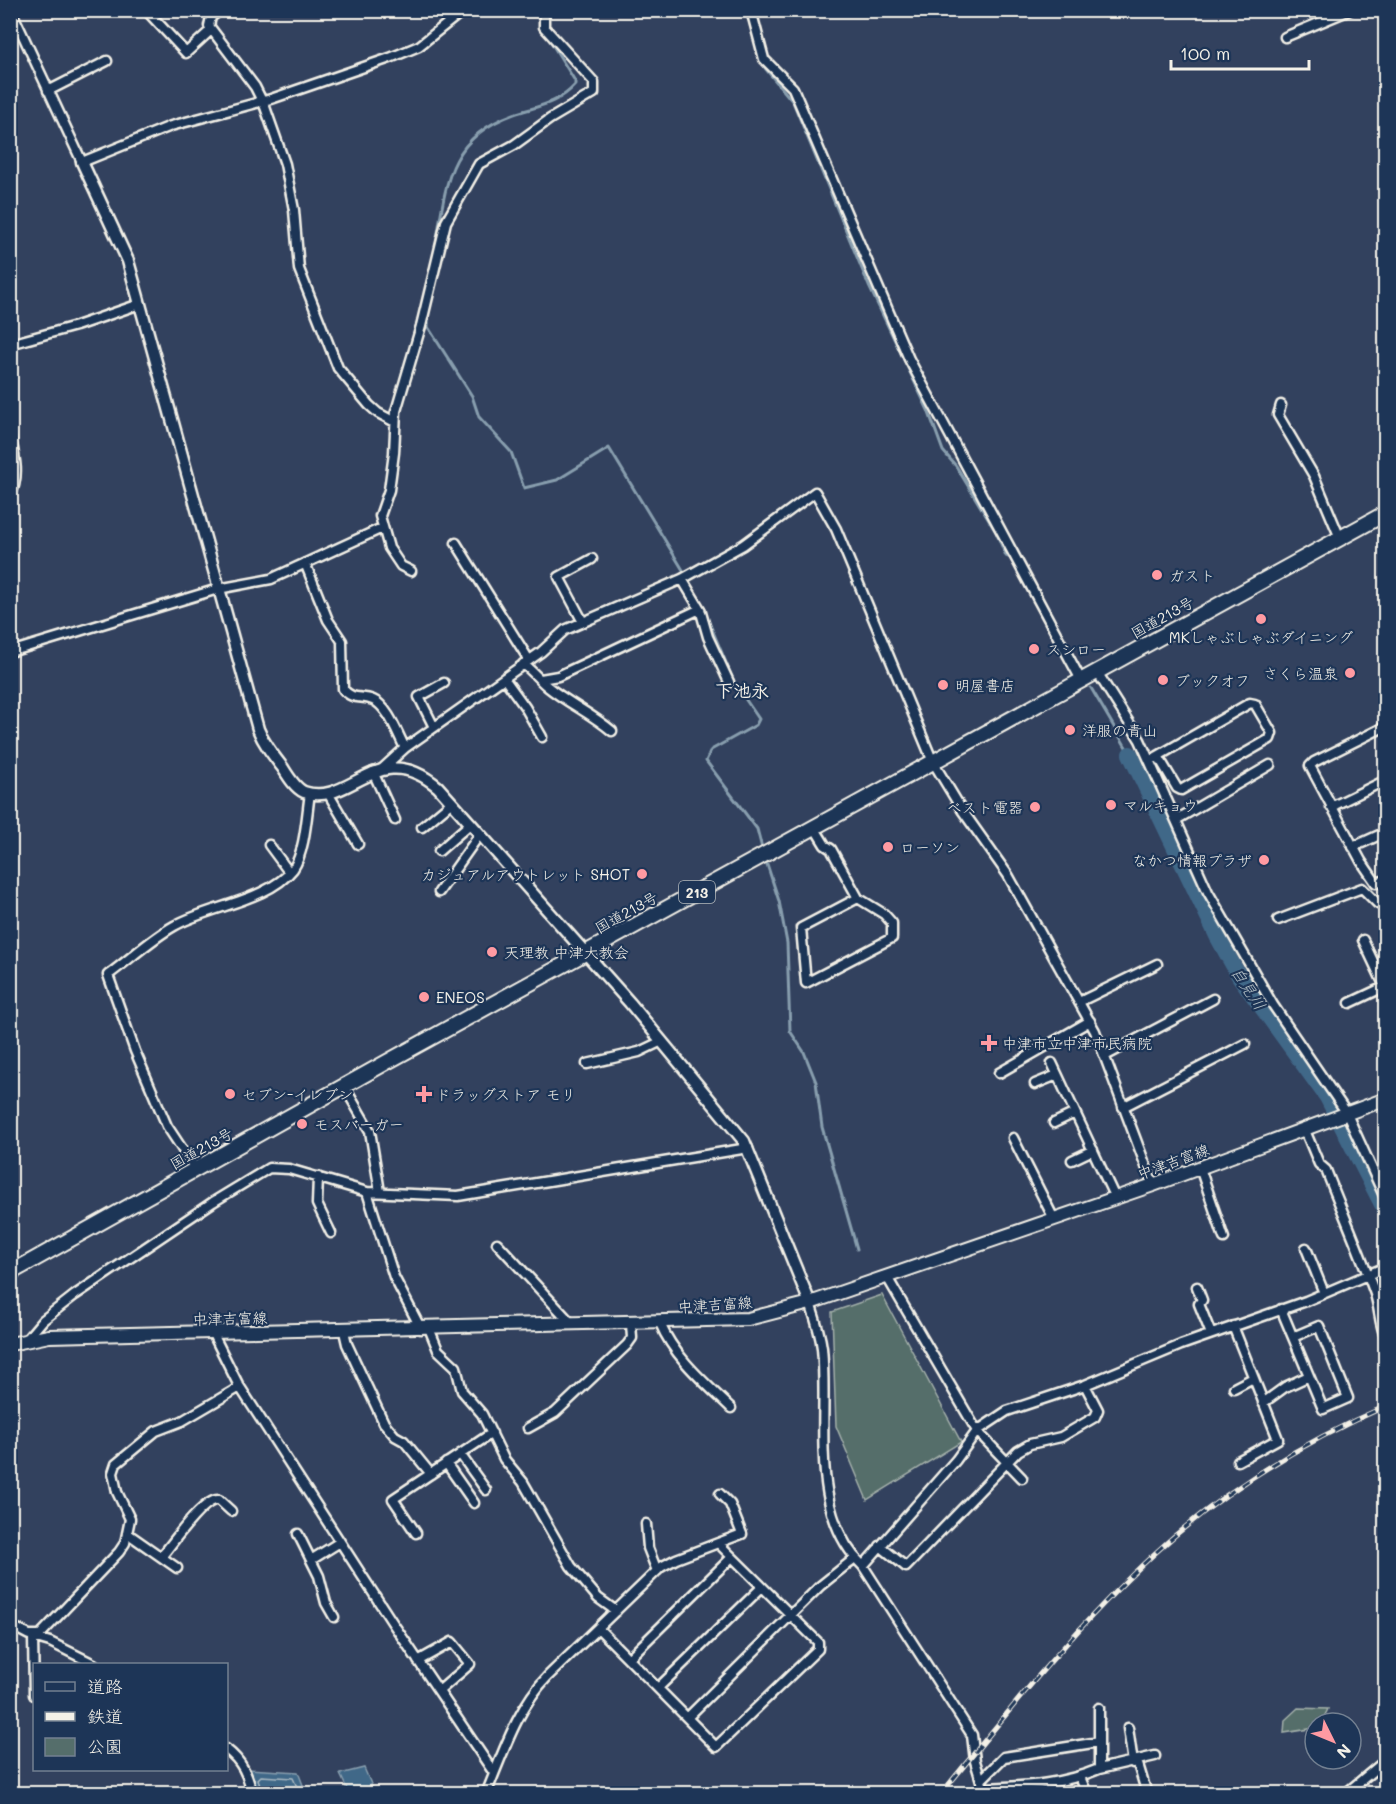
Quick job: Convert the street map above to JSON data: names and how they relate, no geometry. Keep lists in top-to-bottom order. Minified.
{"streets":{"highway":["国道213号","213"],"main road":["中津吉富線"]},"districts":["下池永"],"water":["自見川"],"places":{"other":["ガスト","MKしゃぶしゃぶダイニング","スシロー","さくら温泉","ブックオフ","明屋書店","洋服の青山","マルキョウ","ベスト電器","ローソン","なかつ情報プラザ","カジュアルアウトレット SHOT","天理教 中津大教会","ENEOS","セブン-イレブン","モスバーガー"],"health":["中津市立中津市民病院","ドラッグストア モリ"]},"legend":["道路","鉄道","公園"],"scale_bar":"100 m","north":"bottom right"}
